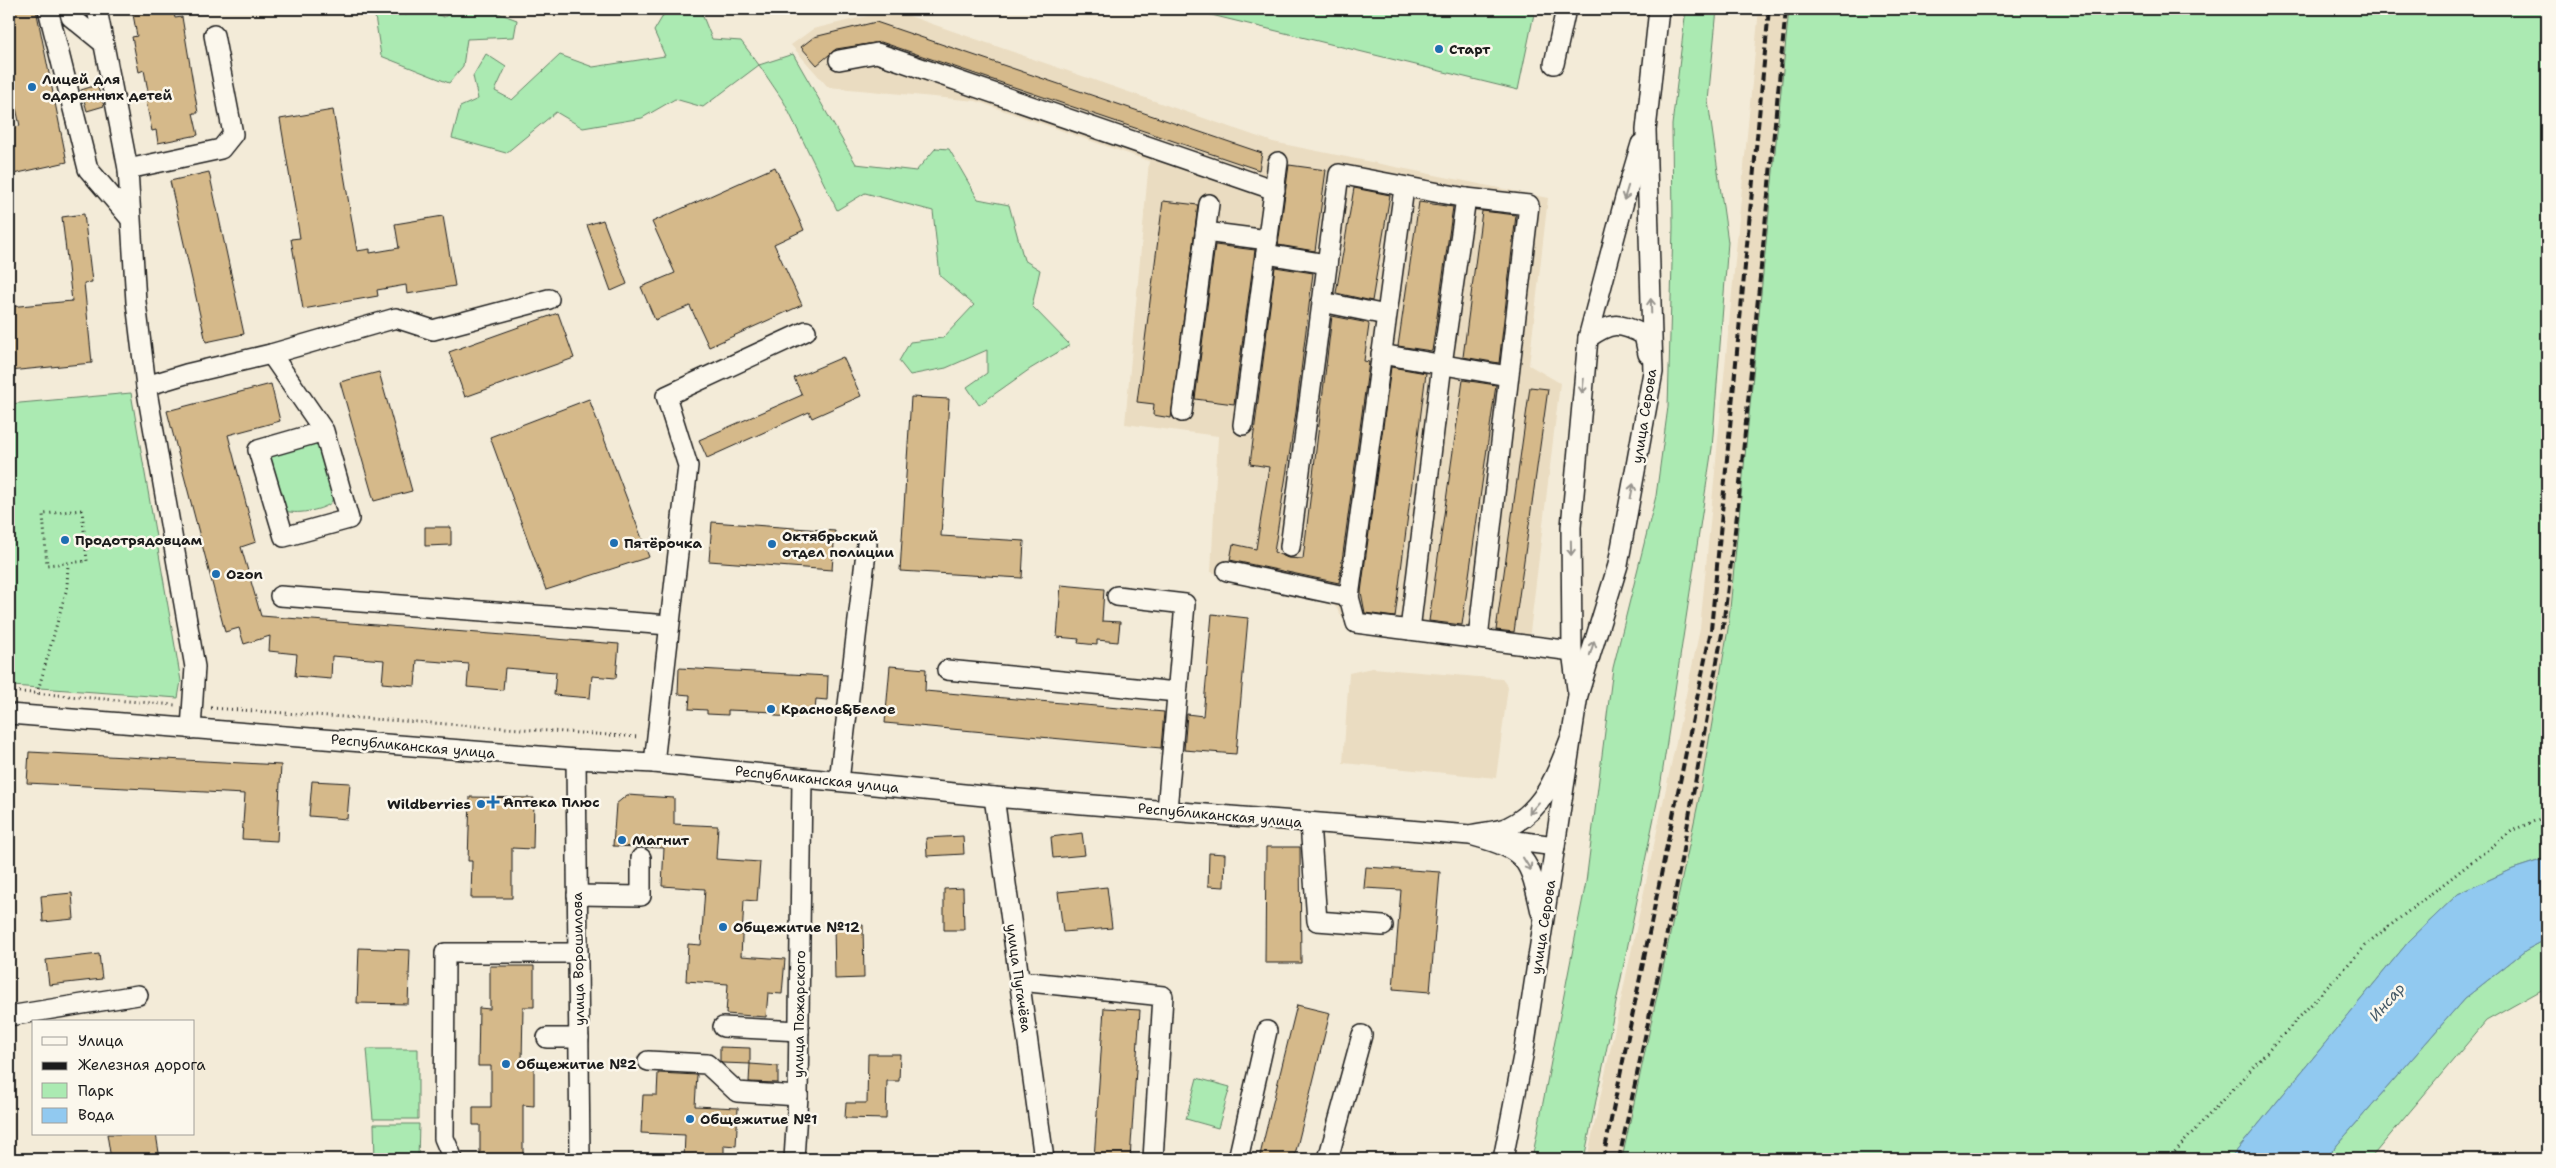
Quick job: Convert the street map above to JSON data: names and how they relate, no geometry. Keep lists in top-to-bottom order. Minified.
{"streets":{"street":["улица Серова","Республиканская улица","улица Ворошилова","улица Пугачёва","улица Пожарского"]},"crossings":[["улица Серова","Республиканская улица"],["Республиканская улица","улица Ворошилова"],["Республиканская улица","улица Пугачёва"],["Республиканская улица","улица Пожарского"]],"water":["Инсар"],"places":{"other":["Старт","Лицей для одаренных детей","Продотрядовцам","Пятёрочка","Октябрьский отдел полиции","Ozon","Красное&Белое","Wildberries","Магнит","Общежитие №12","Общежитие №2","Общежитие №1"],"health":["Аптека Плюс"]},"legend":["Улица","Железная дорога","Парк","Вода"]}
